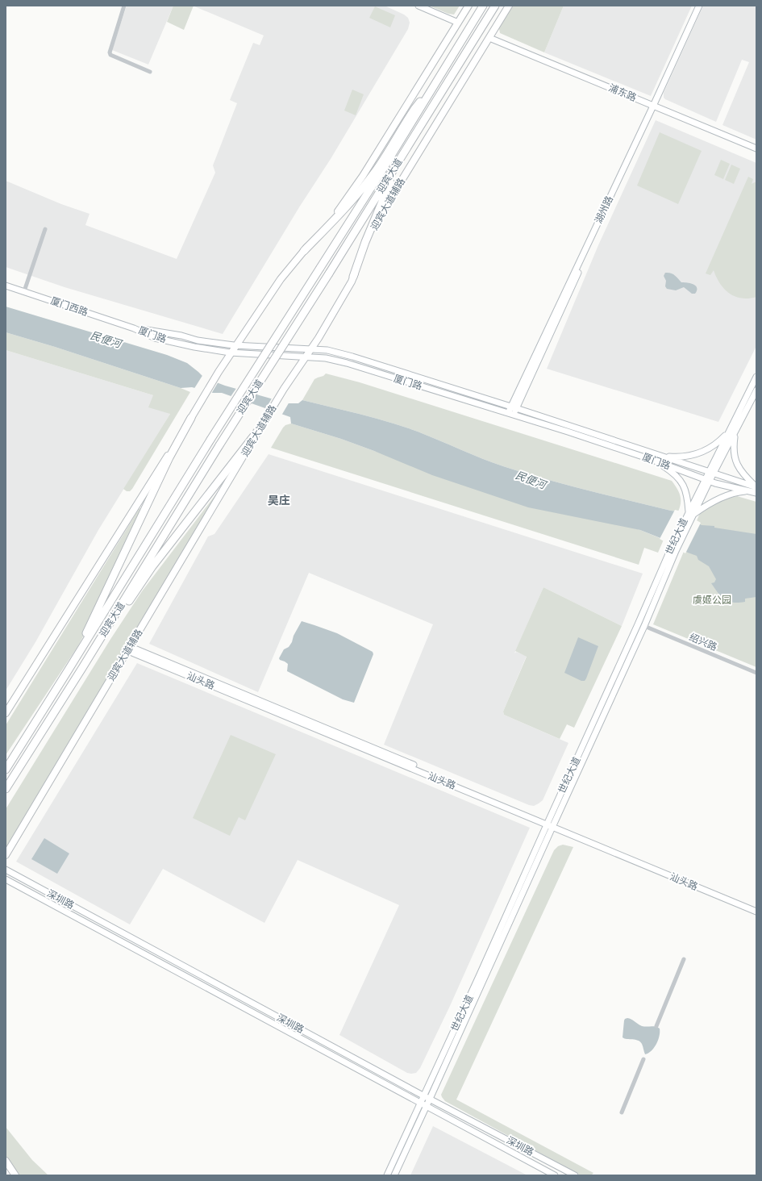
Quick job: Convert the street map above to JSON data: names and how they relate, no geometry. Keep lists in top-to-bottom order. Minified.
{"streets":{"highway":["迎宾大道"],"main road":["迎宾大道辅路"],"street":["浦东路","湖州路","厦门西路","厦门路","世纪大道","绍兴路","汕头路","深圳路"]},"crossings":[["浦东路","迎宾大道辅路"],["浦东路","湖州路"],["迎宾大道辅路","厦门路"],["迎宾大道辅路","汕头路"],["湖州路","厦门路"],["厦门西路","厦门路"],["厦门路","世纪大道"],["世纪大道","绍兴路"],["世纪大道","汕头路"],["世纪大道","深圳路"]],"districts":["吴庄"],"water":["民便河"],"parks":["虞姬公园"]}
